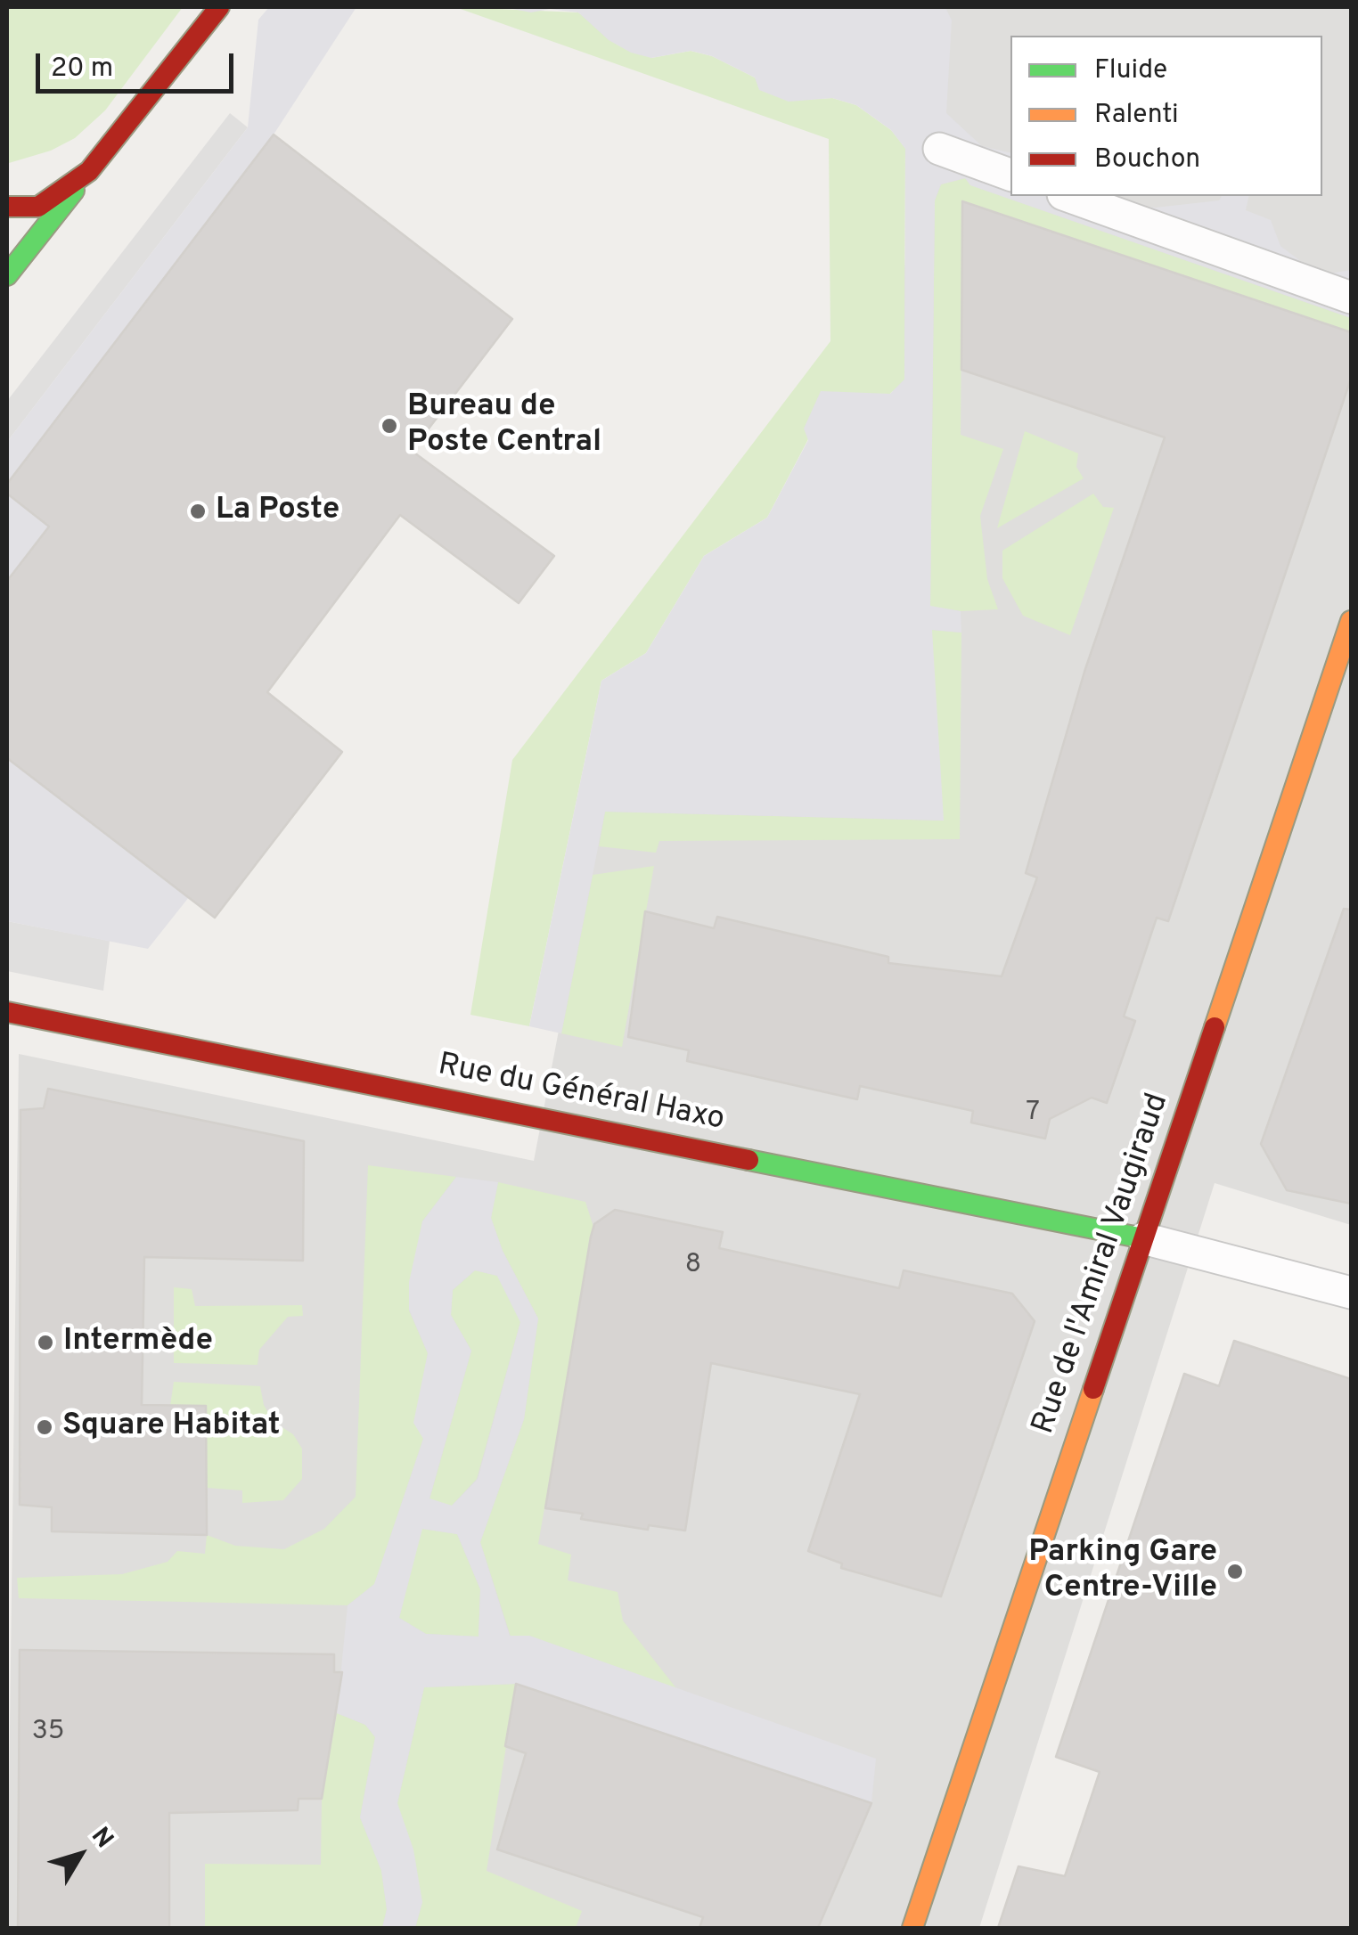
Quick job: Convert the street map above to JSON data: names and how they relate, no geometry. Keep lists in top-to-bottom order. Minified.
{"streets":{"street":["Rue du Général Haxo","Rue de l'Amiral Vaugiraud"]},"crossings":[["Rue du Général Haxo","Rue de l'Amiral Vaugiraud"]],"places":["Bureau de Poste Central","La Poste","Intermède","Square Habitat","Parking Gare Centre-Ville"],"house_numbers":["7","8","35"],"legend":["Fluide","Ralenti","Bouchon"],"scale_bar":"20 m","north":"top right"}
